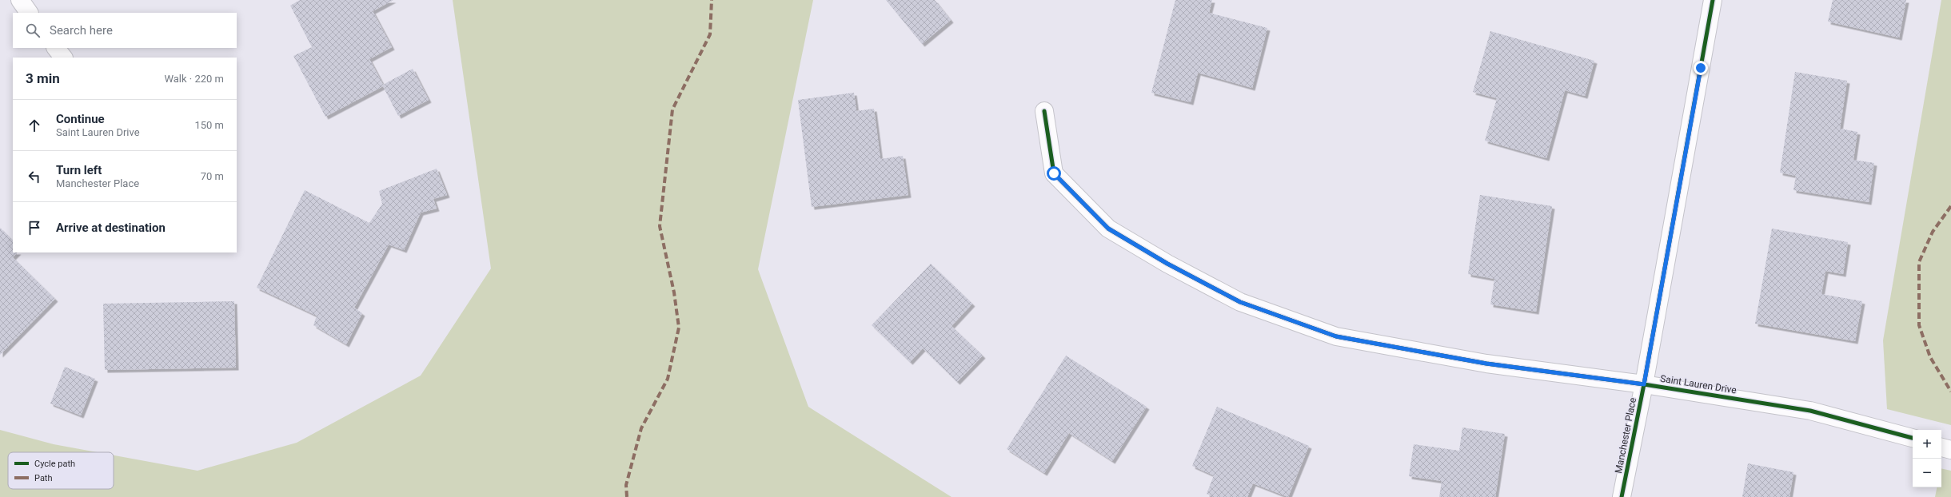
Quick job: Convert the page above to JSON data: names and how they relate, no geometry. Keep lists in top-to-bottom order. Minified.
{"streets":{"street":["Saint Lauren Drive","Manchester Place"]},"crossings":[["Saint Lauren Drive","Manchester Place"]],"legend":["Cycle path","Path"],"page":{"search":"Search here","heading":["3 min","Walk · 220 m"],"list":[["Continue","Saint Lauren Drive","150 m"],["Turn left","Manchester Place","70 m"],"Arrive at destination"],"map_buttons":["+","−"]}}
